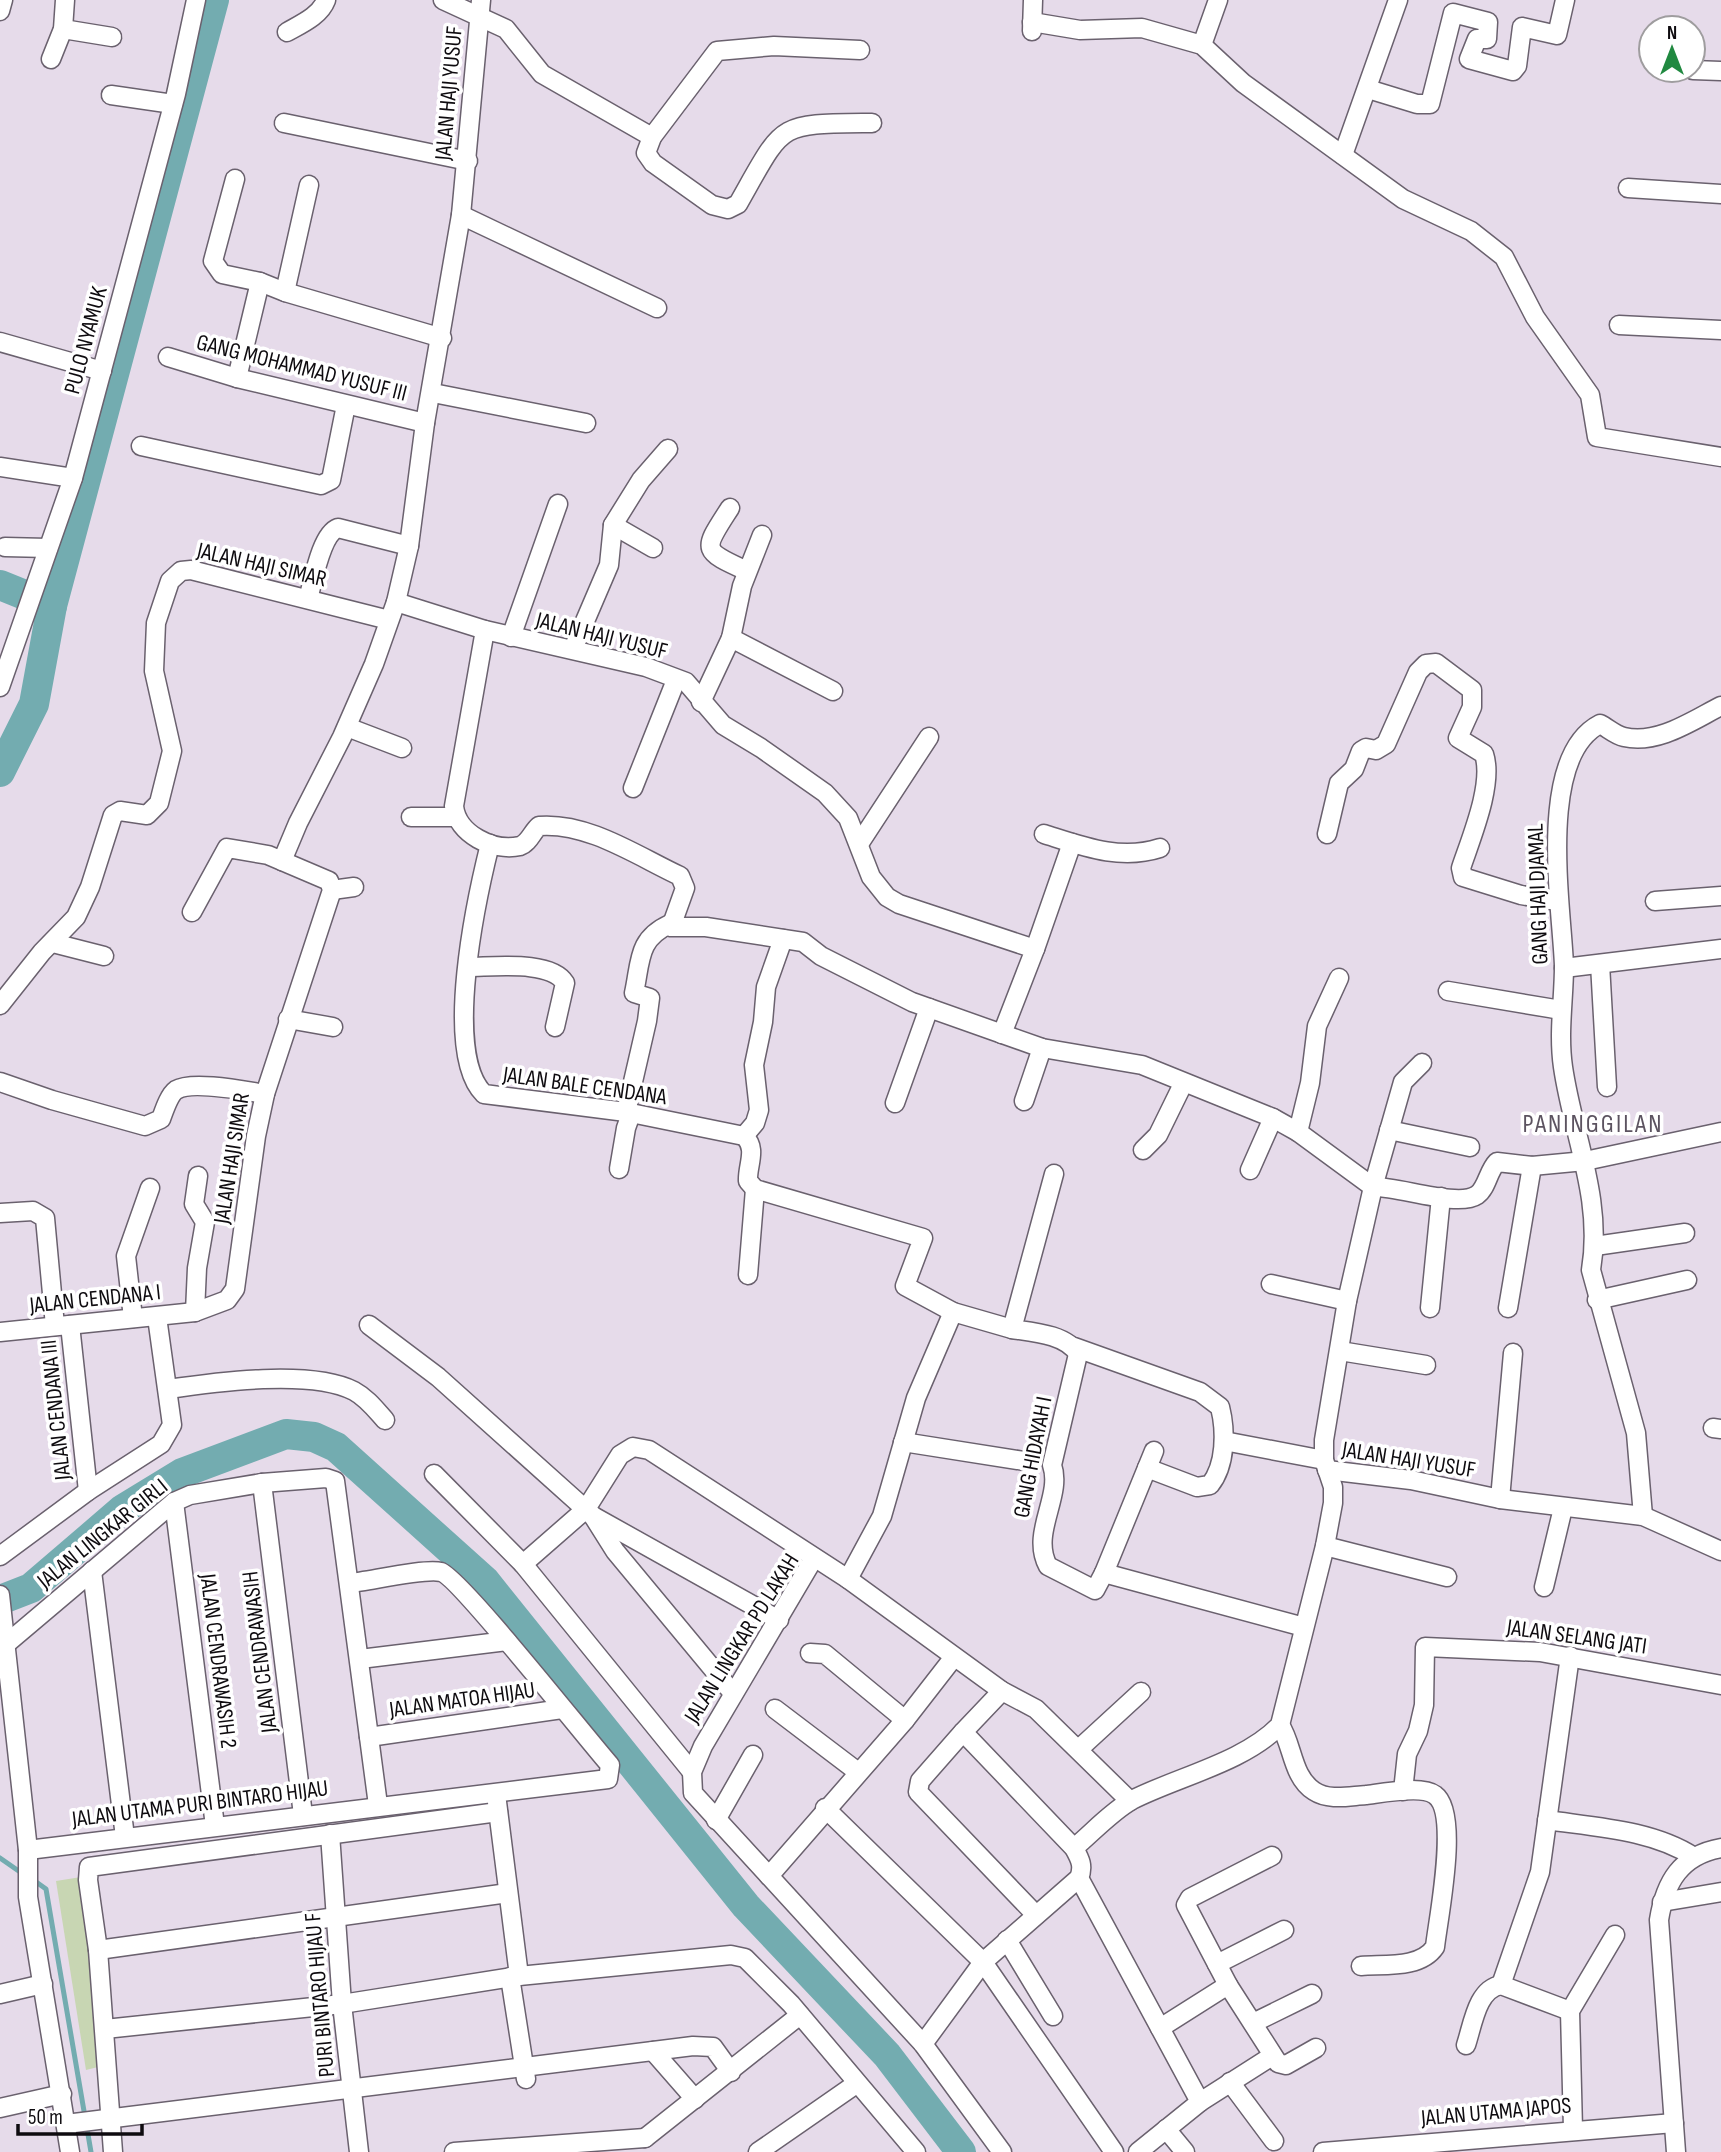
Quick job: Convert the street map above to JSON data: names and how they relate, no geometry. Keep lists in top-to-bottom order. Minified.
{"streets":{"street":["JALAN HAJI YUSUF","PULO NYAMUK","GANG MOHAMMAD YUSUF III","JALAN HAJI SIMAR","GANG HAJI DJAMAL","JALAN BALE CENDANA","JALAN CENDANA I","JALAN CENDANA III","GANG HIDAYAH I","JALAN LINGKAR GIRLI","JALAN SELANG JATI","JALAN LINGKAR PD LAKAH","JALAN CENDRAWASIH","JALAN CENDRAWASIH 2","JALAN MATOA HIJAU","JALAN UTAMA PURI BINTARO HIJAU","PURI BINTARO HIJAU F","JALAN UTAMA JAPOS"]},"crossings":[["JALAN HAJI YUSUF","GANG MOHAMMAD YUSUF III"],["JALAN HAJI YUSUF","GANG HAJI DJAMAL"],["JALAN HAJI SIMAR","JALAN CENDANA I"],["JALAN CENDANA I","JALAN CENDANA III"],["JALAN LINGKAR GIRLI","JALAN CENDRAWASIH"],["JALAN LINGKAR GIRLI","JALAN CENDRAWASIH 2"],["JALAN CENDRAWASIH","JALAN UTAMA PURI BINTARO HIJAU"],["JALAN CENDRAWASIH 2","JALAN UTAMA PURI BINTARO HIJAU"],["JALAN MATOA HIJAU","JALAN UTAMA PURI BINTARO HIJAU"]],"districts":["PANINGGILAN"],"scale_bar":"50 m","north":"top"}
